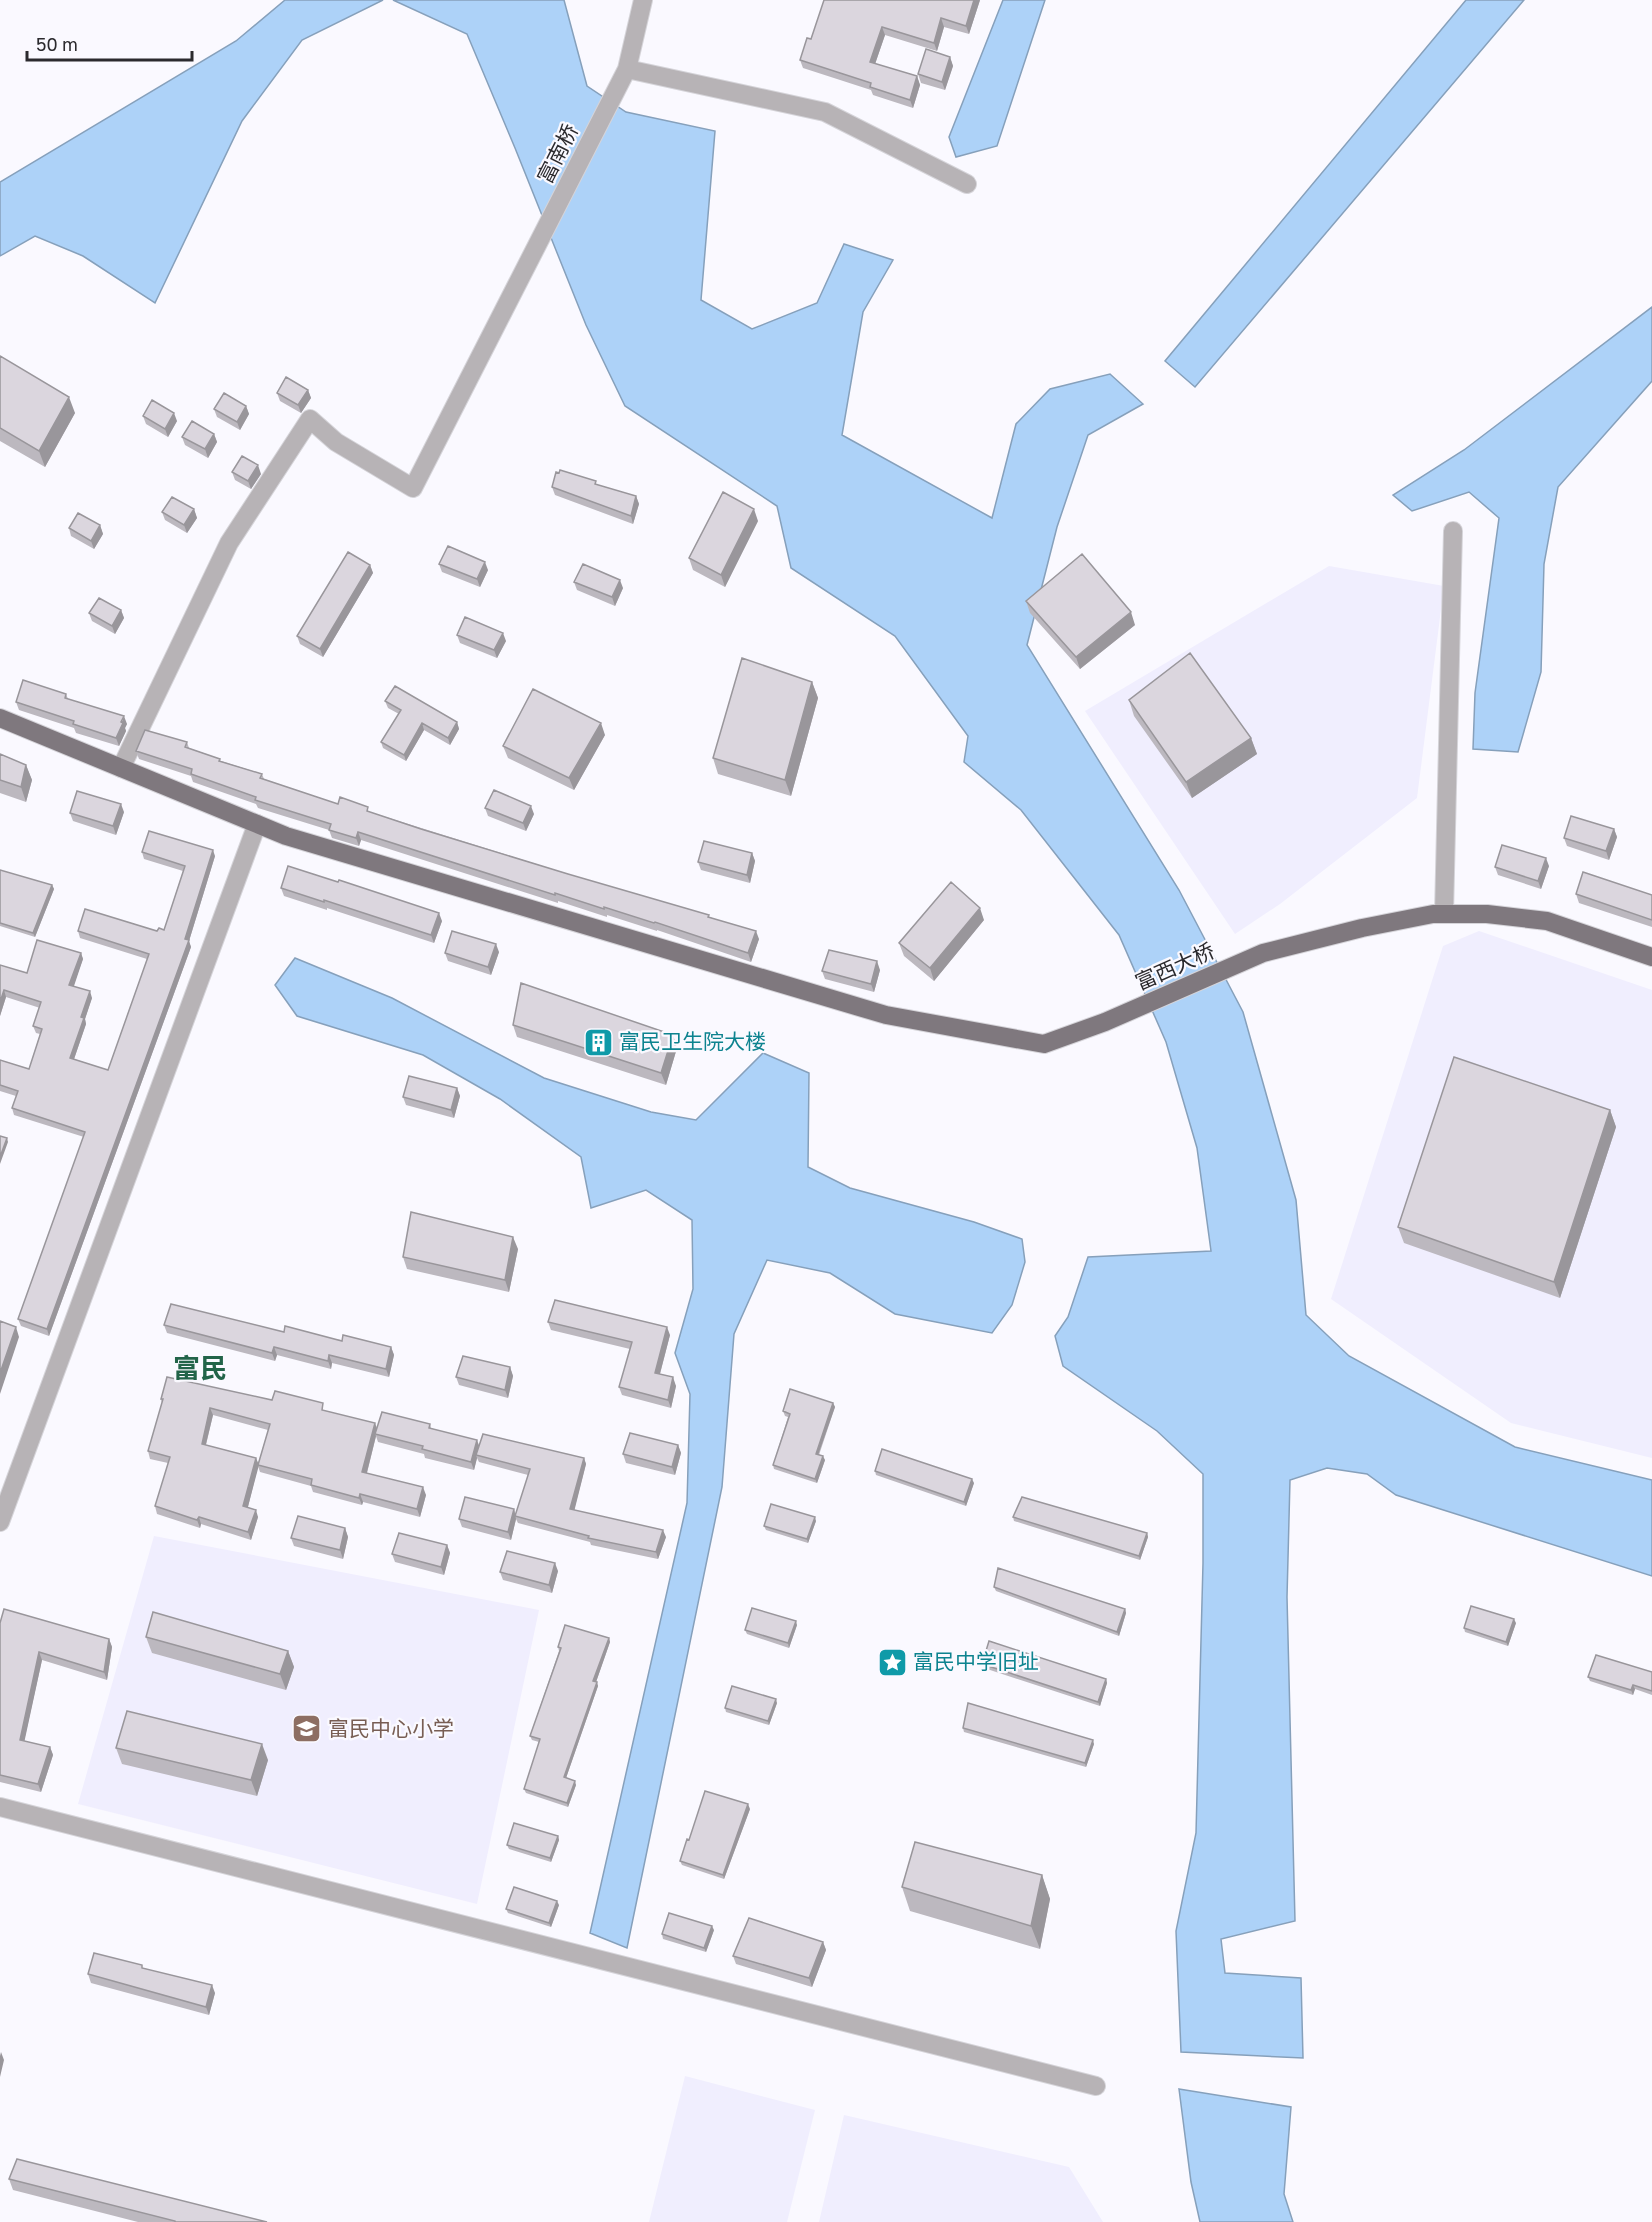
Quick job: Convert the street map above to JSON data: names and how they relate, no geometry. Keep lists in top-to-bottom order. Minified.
{"streets":{"main road":["富西大桥"],"street":["富南桥"]},"crossings":[["富南桥","富西大桥"]],"districts":["富民"],"places":{"building":["富民卫生院大楼"],"place":["富民中学旧址"],"school or university":["富民中心小学"]},"scale_bar":"50 m"}
